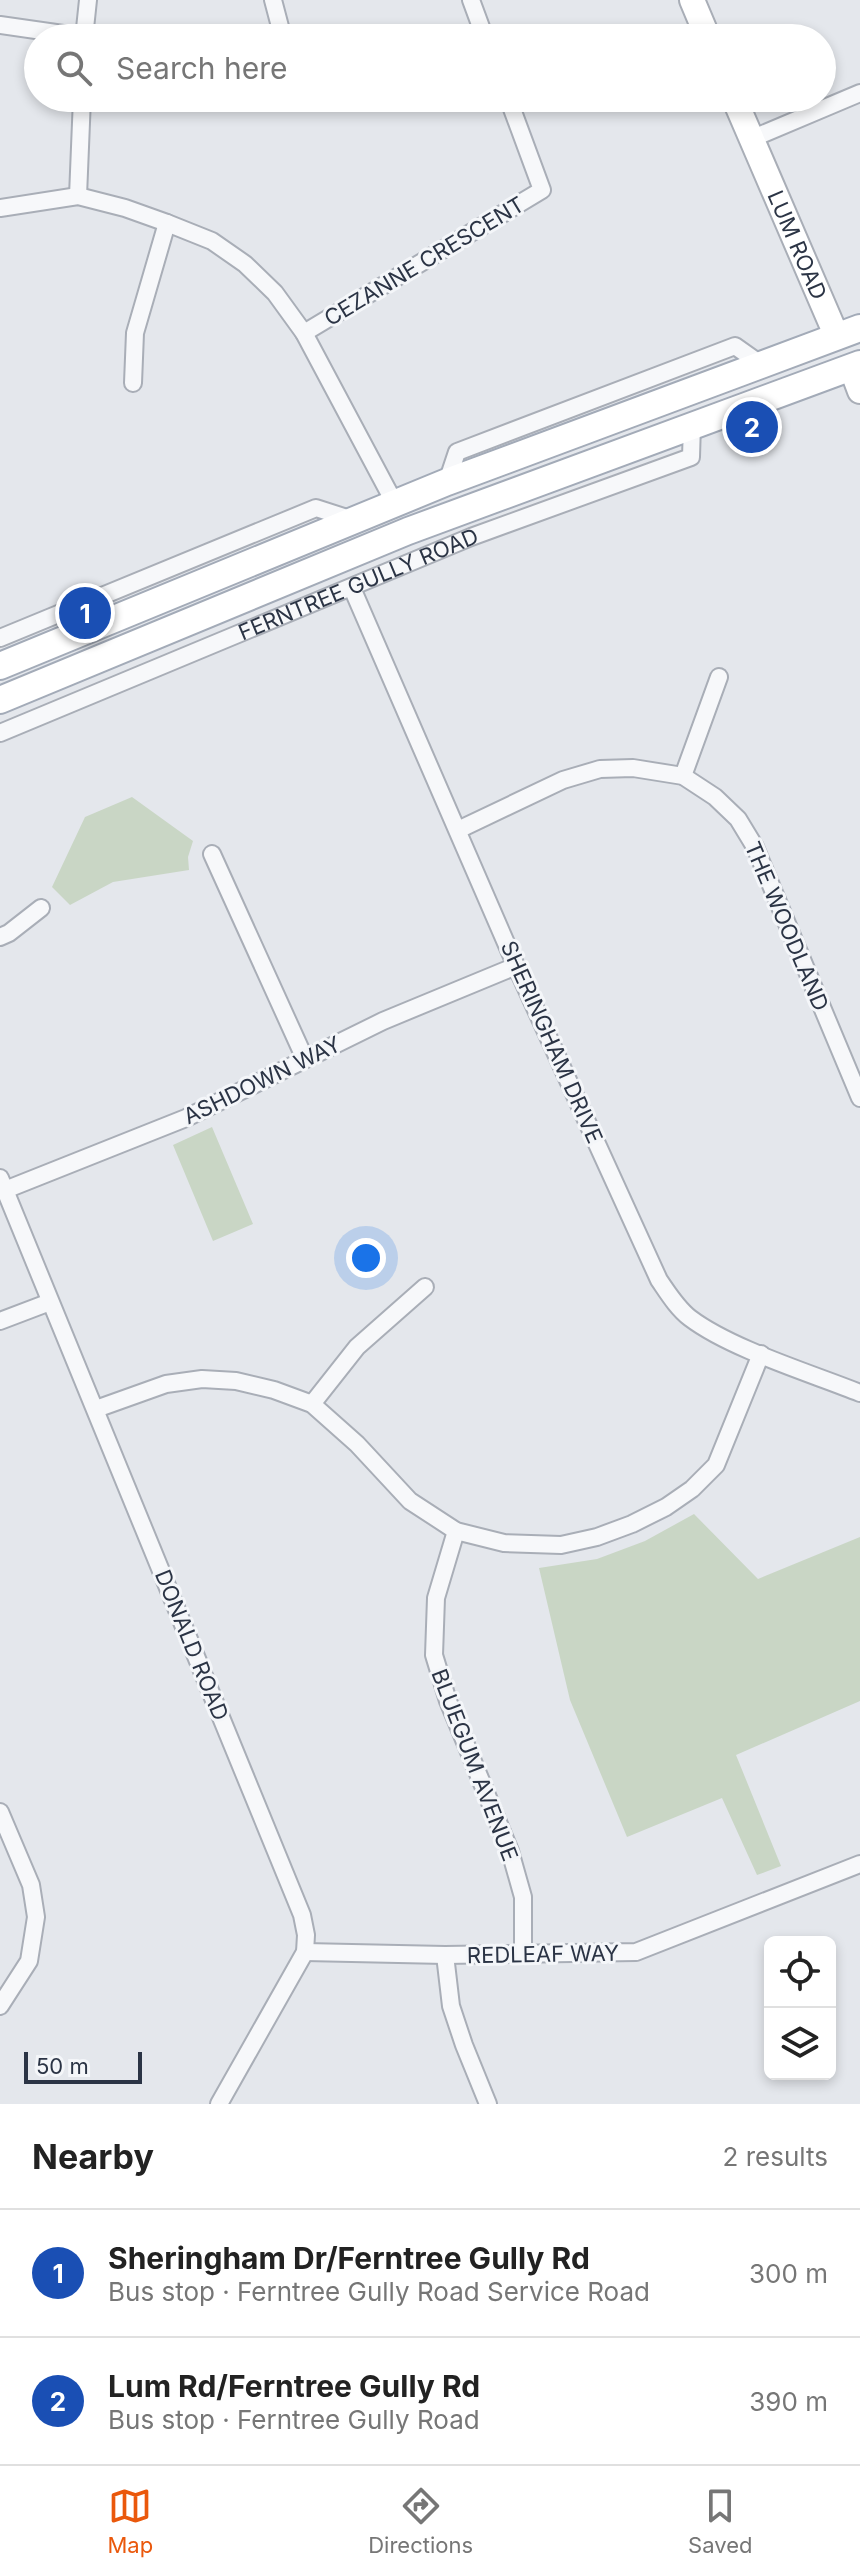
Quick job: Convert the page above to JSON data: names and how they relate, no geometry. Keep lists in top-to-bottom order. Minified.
{"streets":{"main road":["LUM ROAD","FERNTREE GULLY ROAD"],"street":["CEZANNE CRESCENT","THE WOODLAND","SHERINGHAM DRIVE","ASHDOWN WAY","DONALD ROAD","BLUEGUM AVENUE","REDLEAF WAY"]},"crossings":[["LUM ROAD","FERNTREE GULLY ROAD"],["FERNTREE GULLY ROAD","SHERINGHAM DRIVE"],["THE WOODLAND","SHERINGHAM DRIVE"],["SHERINGHAM DRIVE","ASHDOWN WAY"],["ASHDOWN WAY","DONALD ROAD"],["DONALD ROAD","REDLEAF WAY"],["BLUEGUM AVENUE","REDLEAF WAY"]],"scale_bar":"50 m","page":{"search":"Search here","pins":["2","1"],"scale":"50 m","heading":["Nearby","2 results"],"list":[{"mark":"1","name":"Sheringham Dr/Ferntree Gully Rd","note":"Bus stop · Ferntree Gully Road Service Road","value":"300 m"},{"mark":"2","name":"Lum Rd/Ferntree Gully Rd","note":"Bus stop · Ferntree Gully Road","value":"390 m"}],"nav":["Map","Directions","Saved"]}}
